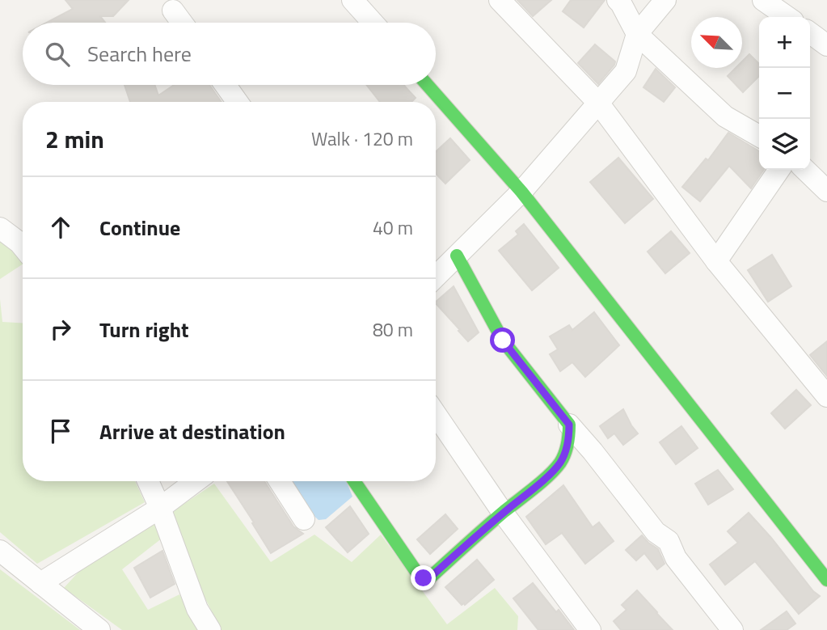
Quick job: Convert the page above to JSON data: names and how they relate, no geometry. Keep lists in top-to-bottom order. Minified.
{"north":"top left","page":{"map_buttons":["+","−"],"search":"Search here","heading":["2 min","Walk · 120 m"],"list":[["Continue","40 m"],["Turn right","80 m"],"Arrive at destination"]}}
